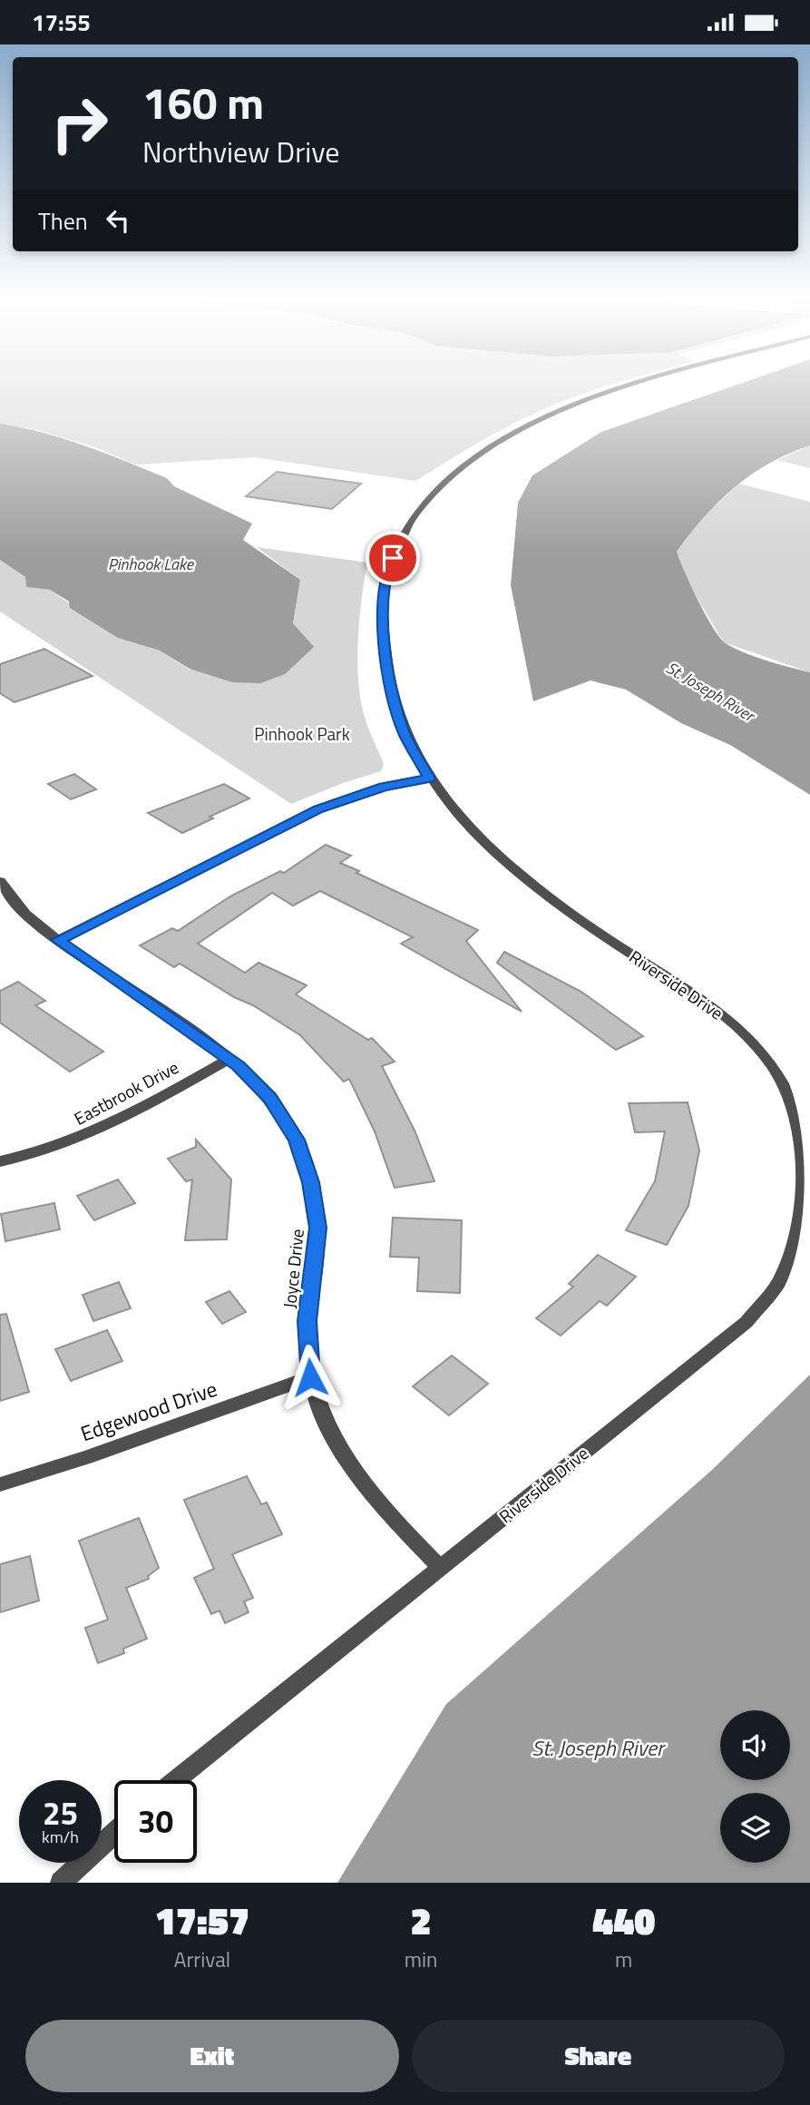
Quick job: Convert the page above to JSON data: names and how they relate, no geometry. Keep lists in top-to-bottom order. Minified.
{"streets":{"street":["Riverside Drive","Eastbrook Drive","Joyce Drive","Edgewood Drive"]},"crossings":[["Riverside Drive","Joyce Drive"],["Eastbrook Drive","Joyce Drive"],["Joyce Drive","Edgewood Drive"]],"water":["Pinhook Lake","St. Joseph River"],"parks":["Pinhook Park"],"page":{"status":"17:55","turn":["160 m","Northview Drive"],"then":"Then","speed":"25 km/h","limit":"30","eta":["17:57","Arrival","2","min","440","m"],"buttons":["Exit","Share"]}}
